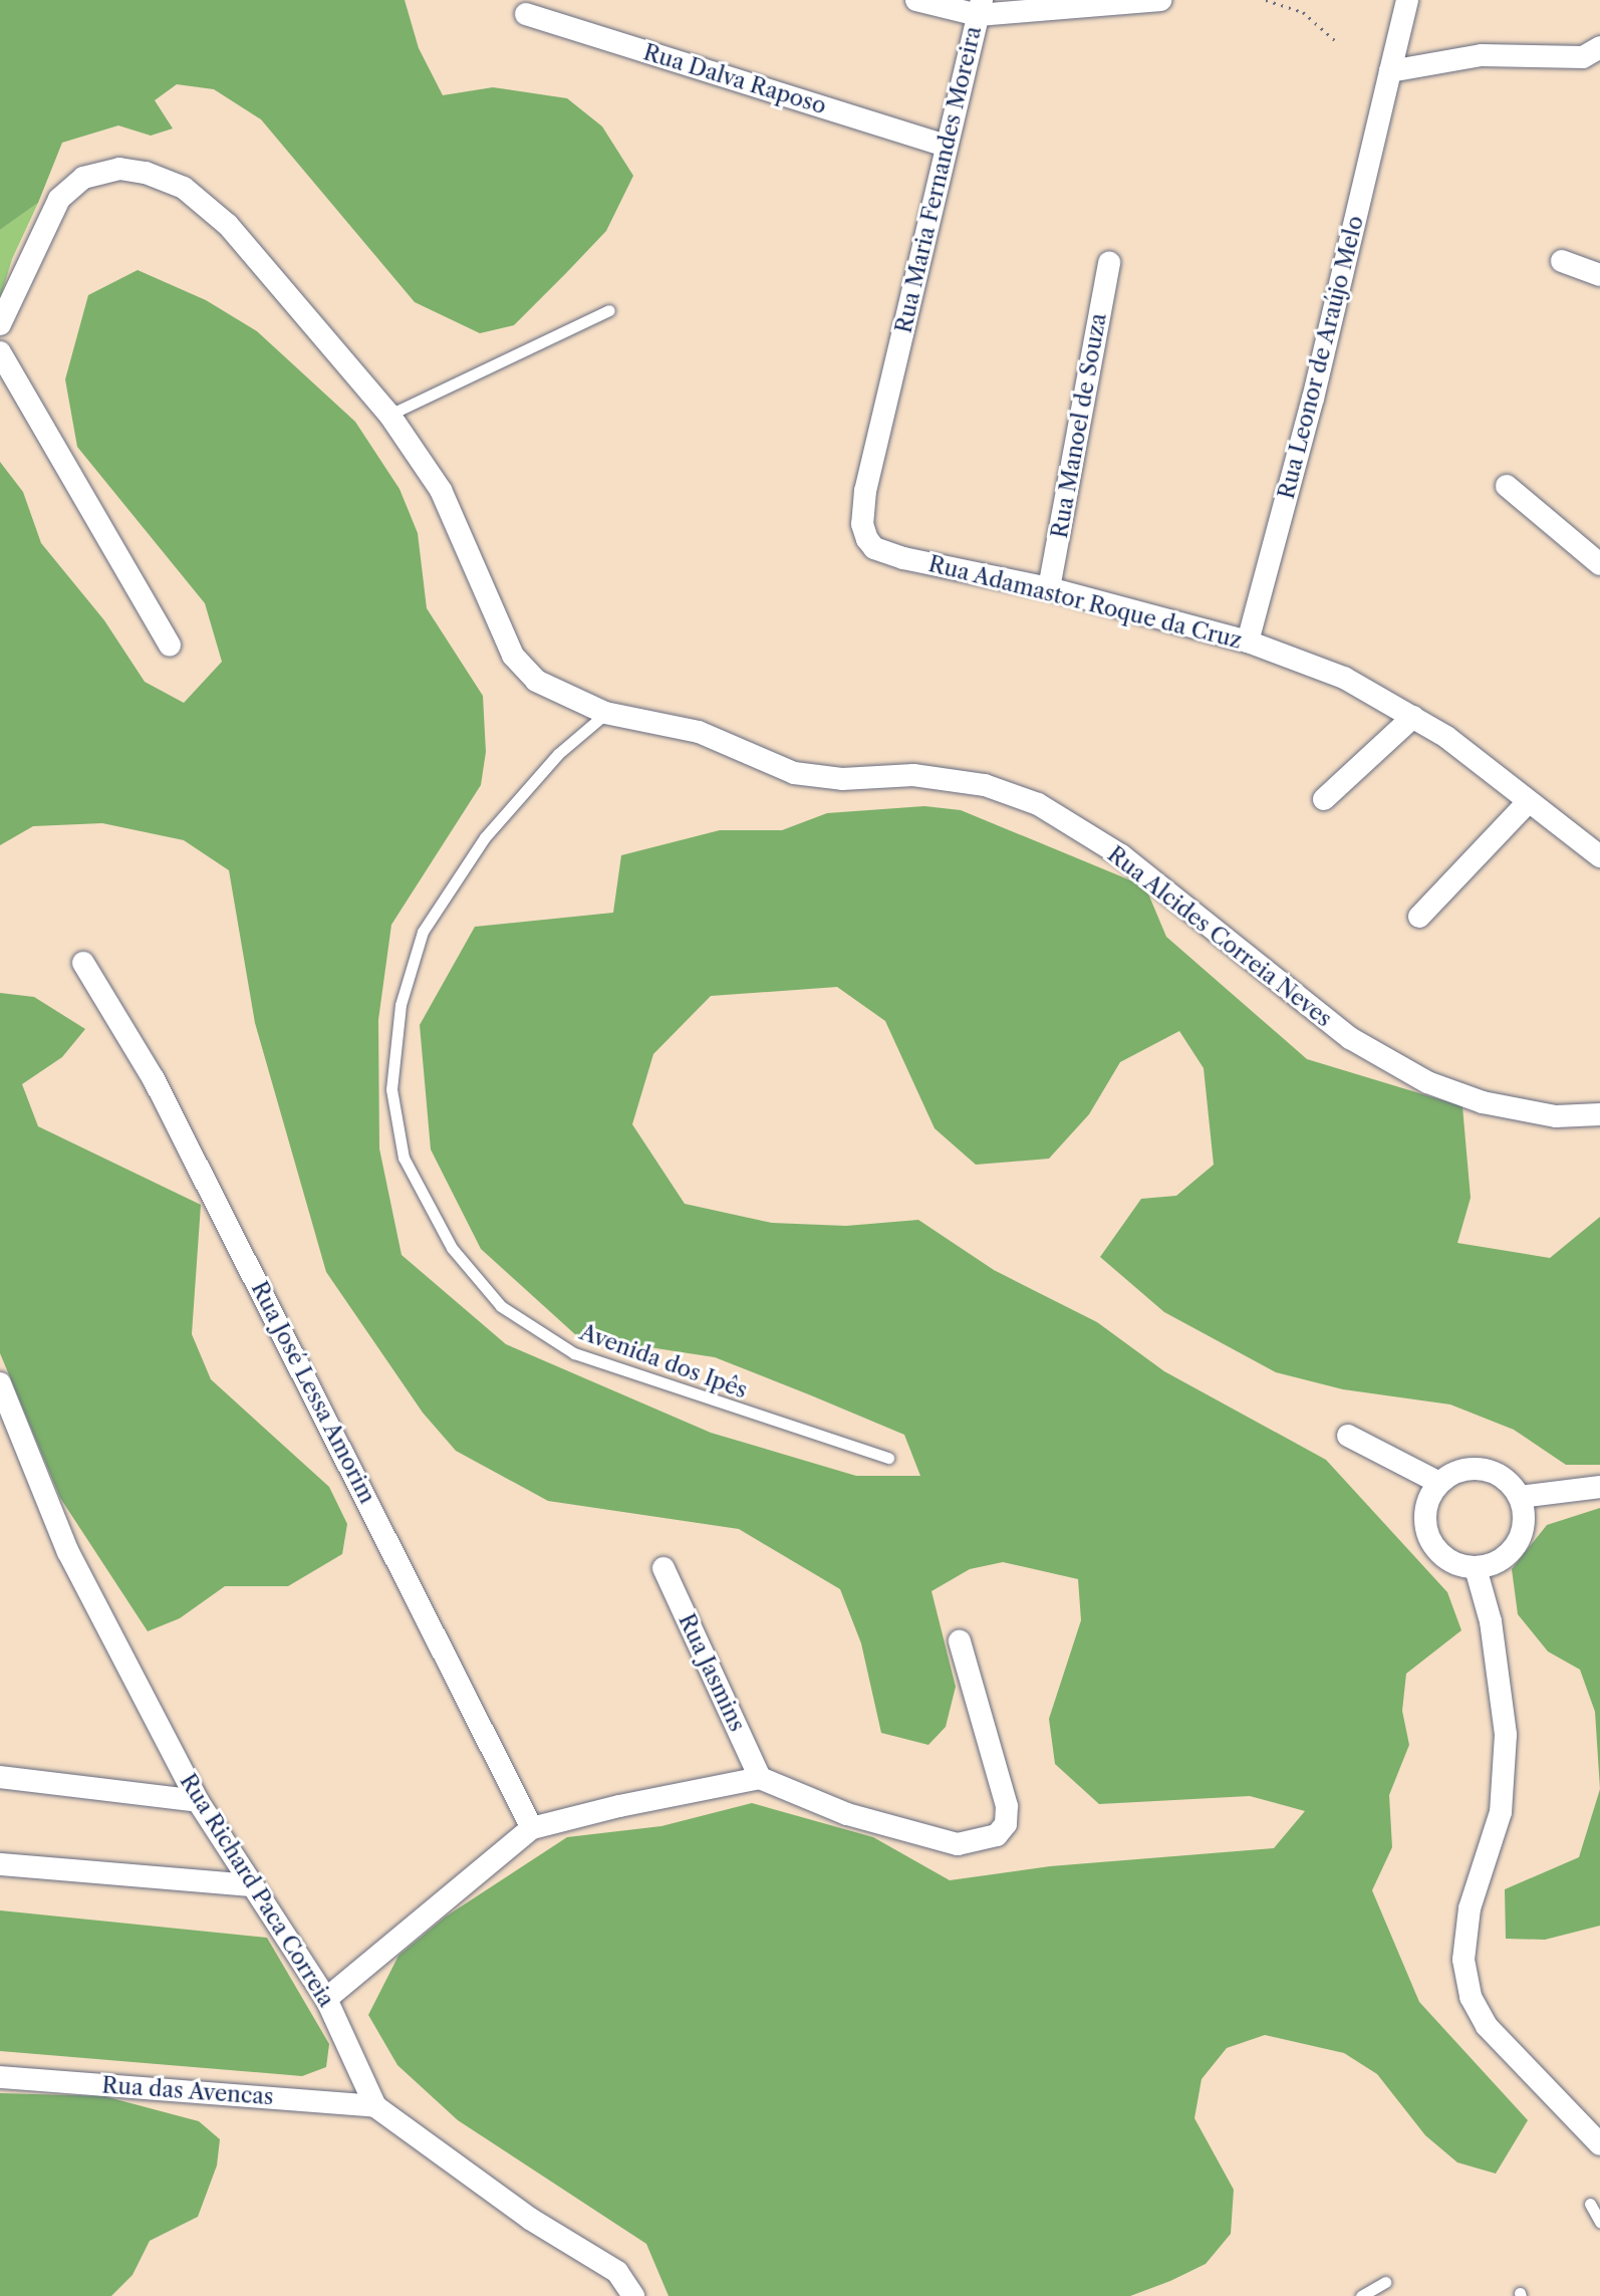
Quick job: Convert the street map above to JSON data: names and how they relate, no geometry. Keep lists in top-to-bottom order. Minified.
{"streets":{"street":["Rua Dalva Raposo","Rua Maria Fernandes Moreira","Rua Leonor de Araújo Melo","Rua Manoel de Souza","Rua Adamastor Roque da Cruz","Rua Alcides Correia Neves","Rua José Lessa Amorim","Rua Jasmins","Rua Richard Paca Correia","Rua das Avencas"],"lane":["Avenida dos Ipês"]},"crossings":[["Rua Dalva Raposo","Rua Maria Fernandes Moreira"],["Rua Maria Fernandes Moreira","Rua Adamastor Roque da Cruz"],["Rua Leonor de Araújo Melo","Rua Adamastor Roque da Cruz"],["Rua Manoel de Souza","Rua Adamastor Roque da Cruz"],["Rua Alcides Correia Neves","Avenida dos Ipês"],["Rua Richard Paca Correia","Rua das Avencas"]]}
